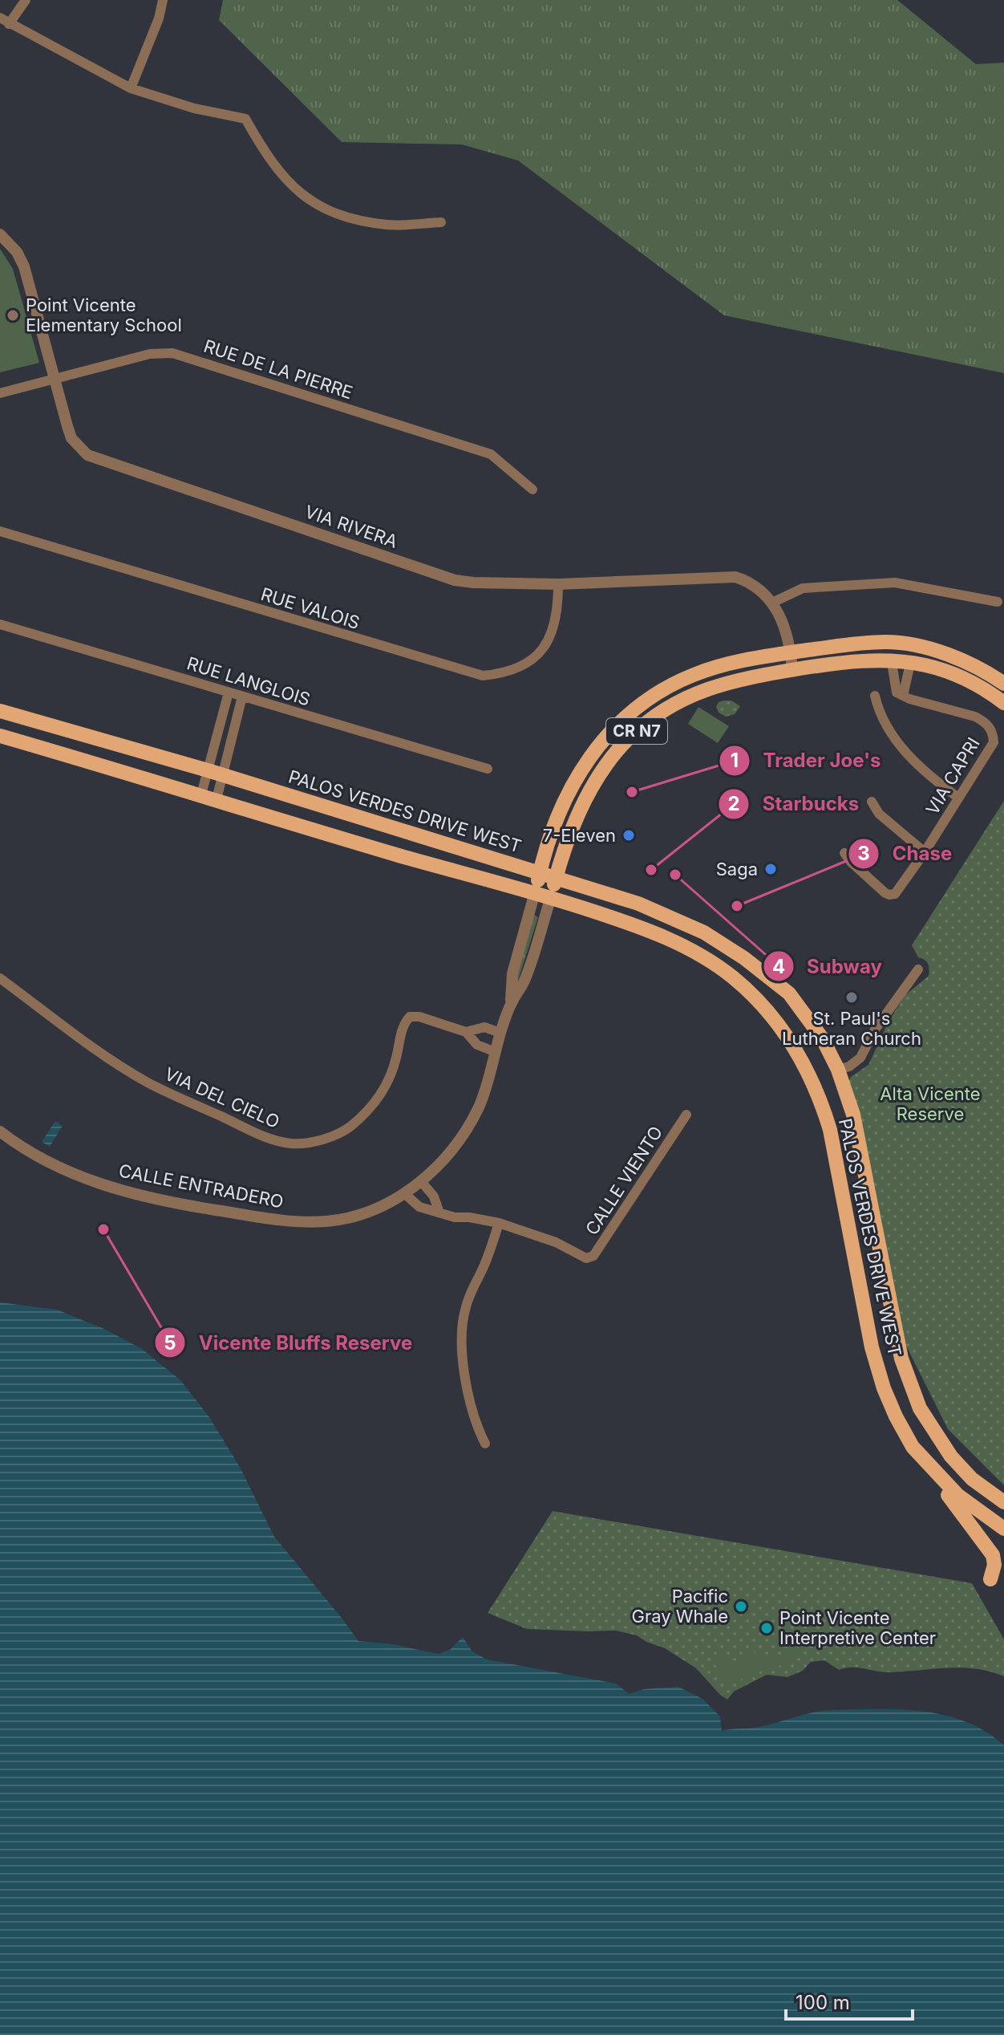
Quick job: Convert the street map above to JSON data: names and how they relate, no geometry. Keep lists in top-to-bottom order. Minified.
{"streets":{"main road":["CR N7","PALOS VERDES DRIVE WEST"],"street":["RUE DE LA PIERRE","VIA RIVERA","RUE VALOIS","RUE LANGLOIS","VIA CAPRI","VIA DEL CIELO","CALLE VIENTO","CALLE ENTRADERO"]},"crossings":[["RUE DE LA PIERRE","VIA RIVERA"],["VIA RIVERA","RUE VALOIS"],["VIA RIVERA","CR N7"],["CR N7","PALOS VERDES DRIVE WEST"],["VIA DEL CIELO","CALLE ENTRADERO"],["CALLE VIENTO","CALLE ENTRADERO"]],"parks":["Alta Vicente Reserve"],"places":["Point Vicente Elementary School","Trader Joe's","7-Eleven","Saga","Starbucks","Subway","Chase","St. Paul's Lutheran Church","Vicente Bluffs Reserve","Pacific Gray Whale","Point Vicente Interpretive Center"],"scale_bar":"100 m"}
